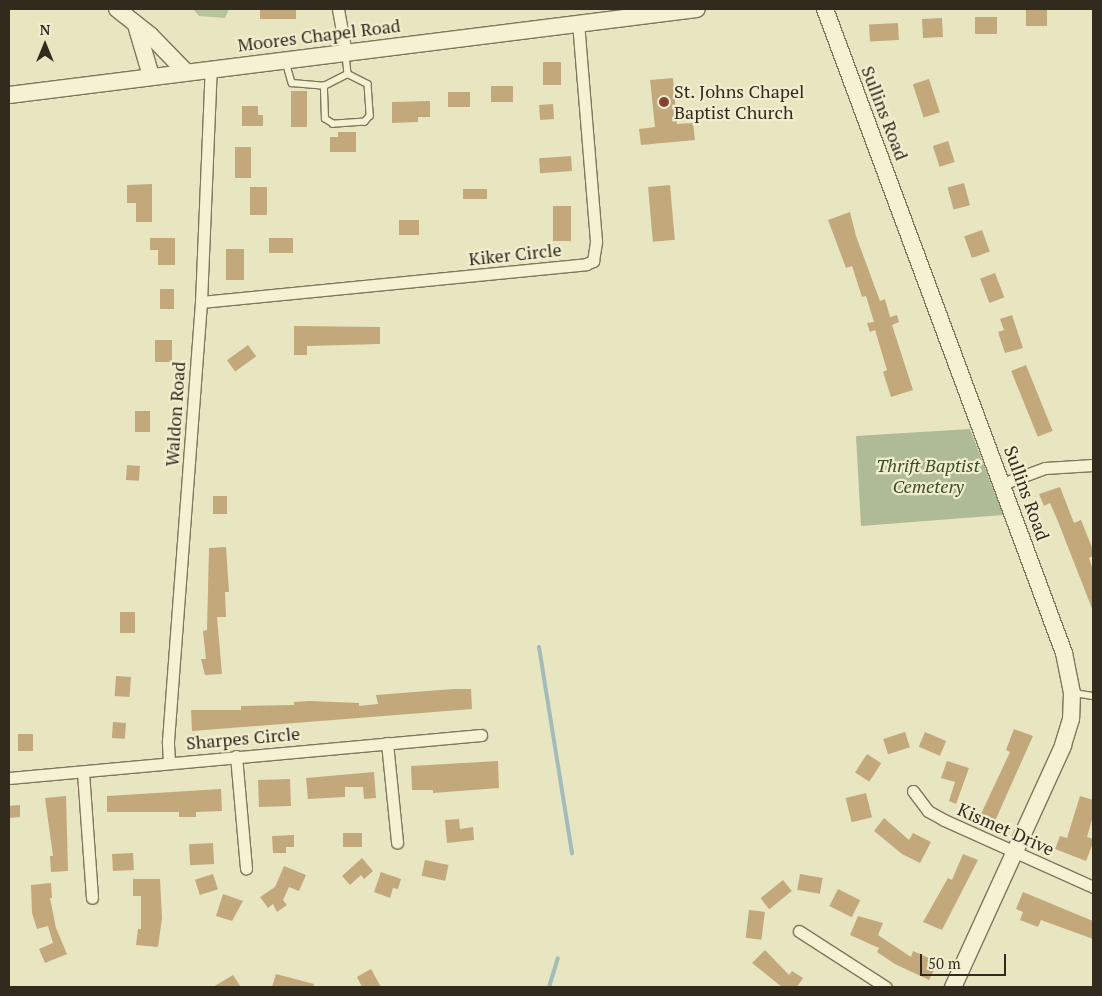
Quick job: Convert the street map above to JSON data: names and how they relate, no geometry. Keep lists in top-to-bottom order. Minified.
{"streets":{"street":["Moores Chapel Road","Sullins Road","Kiker Circle","Waldon Road","Sharpes Circle","Kismet Drive"]},"crossings":[["Moores Chapel Road","Kiker Circle"],["Moores Chapel Road","Waldon Road"],["Sullins Road","Kismet Drive"],["Kiker Circle","Waldon Road"],["Waldon Road","Sharpes Circle"]],"parks":["Thrift Baptist Cemetery"],"places":["St. Johns Chapel Baptist Church"],"scale_bar":"50 m","north":"top"}
